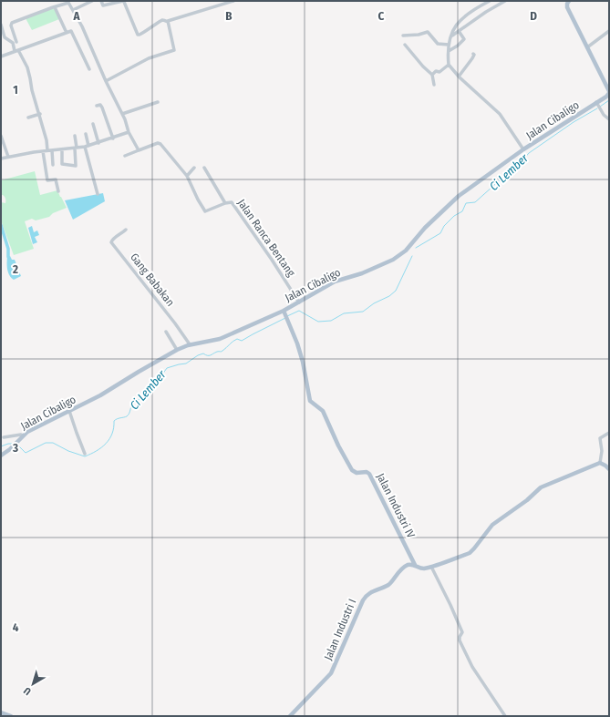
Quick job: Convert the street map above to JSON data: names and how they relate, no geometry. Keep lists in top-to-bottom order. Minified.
{"streets":{"main road":["Jalan Cibaligo","Jalan Industri IV","Jalan Industri I"],"street":["Jalan Ranca Bentang","Gang Babakan"]},"crossings":[["Jalan Cibaligo","Jalan Ranca Bentang"],["Jalan Cibaligo","Gang Babakan"],["Jalan Cibaligo","Jalan Industri IV"],["Jalan Industri IV","Jalan Industri I"]],"water":["Ci Lember"],"north":"bottom left","grid":{"columns":["A","B","C","D"],"rows":["1","2","3","4"]}}
